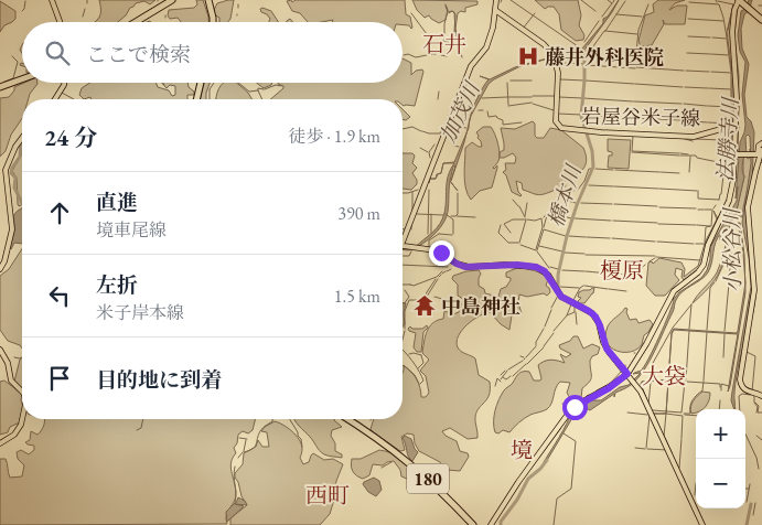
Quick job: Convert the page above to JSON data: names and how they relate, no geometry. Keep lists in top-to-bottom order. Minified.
{"streets":{"highway":["180"],"main road":["岩屋谷米子線"]},"districts":["石井","榎原","大袋","境","西町"],"water":["加茂川","法勝寺川","橋本川","小松谷川"],"places":{"hospital":["藤井外科医院"],"temple":["中島神社"]},"page":{"search":"ここで検索","heading":["24 分","徒歩 · 1.9 km"],"list":[["直進","境車尾線","390 m"],["左折","米子岸本線","1.5 km"],"目的地に到着"],"map_buttons":["+","−"]}}
